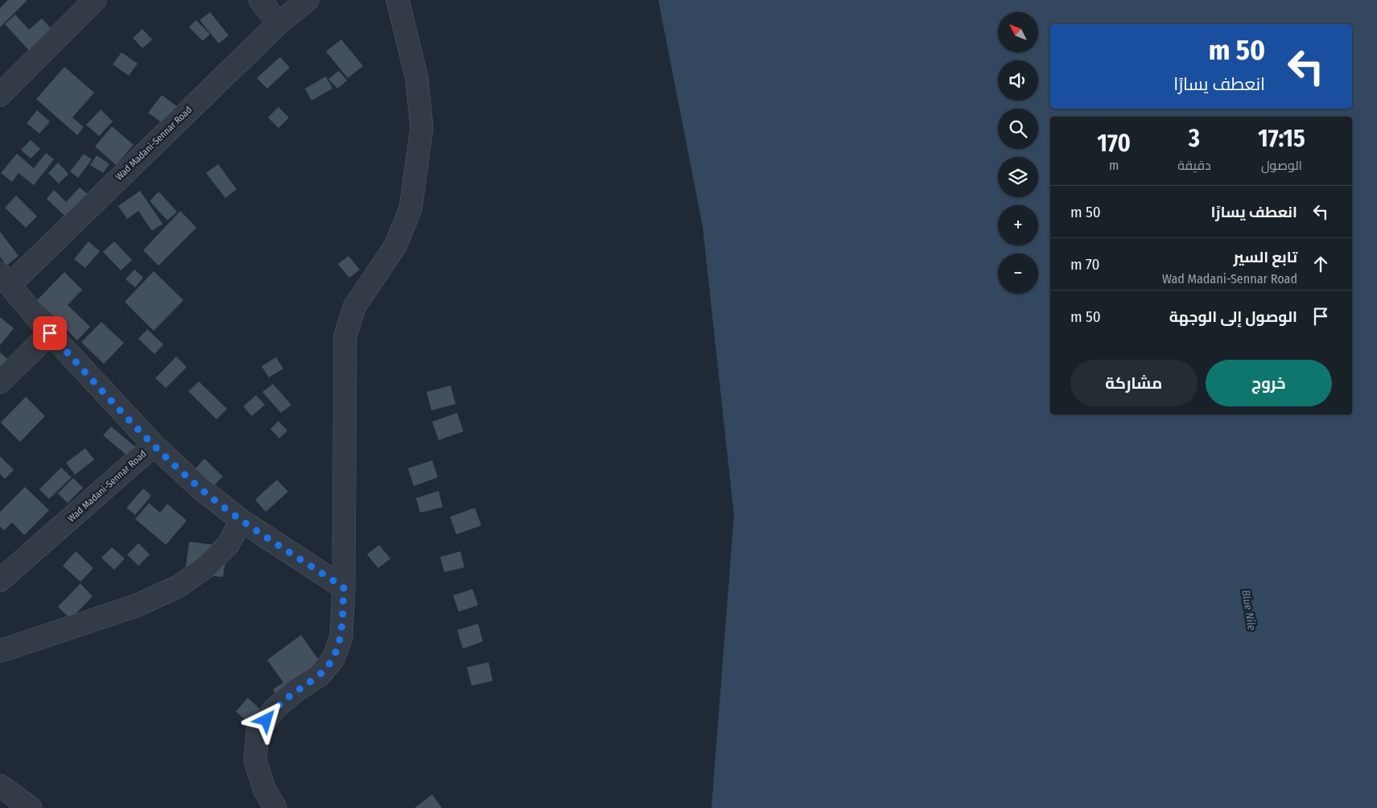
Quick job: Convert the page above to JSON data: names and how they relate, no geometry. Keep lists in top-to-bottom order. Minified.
{"streets":{"street":["Wad Madani-Sennar Road"]},"water":["Blue Nile"],"north":"top left","page":{"map_buttons":["+","−"],"turn":["50 m","انعطف يسارًا"],"eta":["17:15","الوصول","3","دقيقة","170","m"],"list":[{"name":"انعطف يسارًا","value":"50 m"},{"name":"تابع السير","note":"Wad Madani-Sennar Road","value":"70 m"},{"name":"الوصول إلى الوجهة","value":"50 m"}],"buttons":["خروج","مشاركة"]}}
